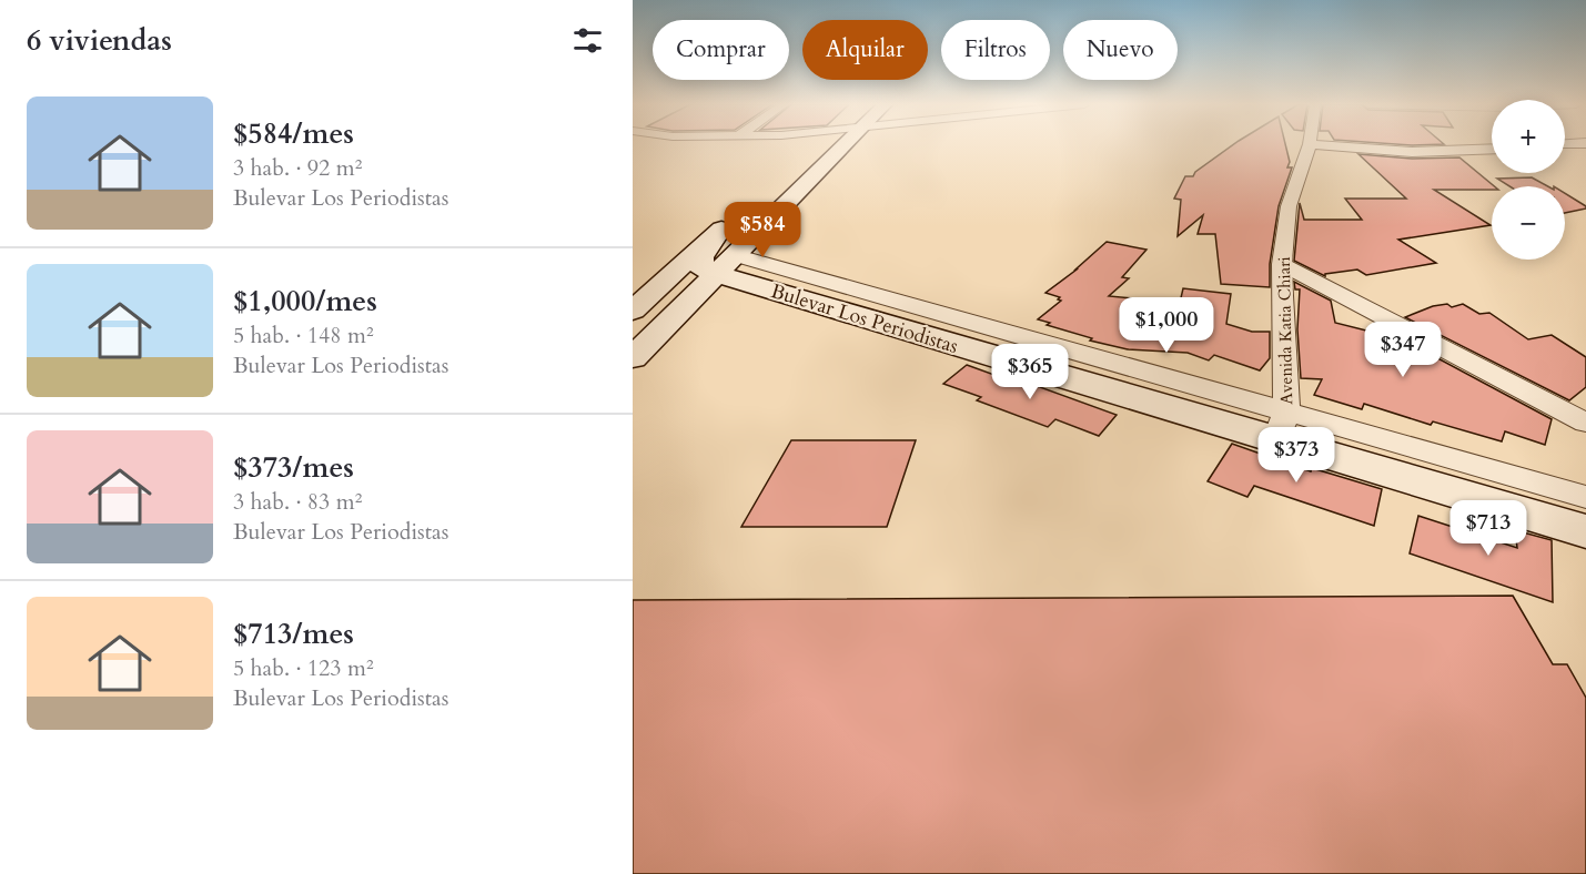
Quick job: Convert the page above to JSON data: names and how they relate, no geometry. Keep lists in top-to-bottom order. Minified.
{"streets":{"street":["Bulevar Los Periodistas","Avenida Katia Chiari"]},"crossings":[["Bulevar Los Periodistas","Avenida Katia Chiari"]],"page":{"heading":"6 viviendas","chip":["Comprar","Alquilar","Filtros","Nuevo"],"list":[{"name":"$584/mes","note":"3 hab. · 92 m² · Bulevar Los Periodistas"},{"name":"$1,000/mes","note":"5 hab. · 148 m² · Bulevar Los Periodistas"},{"name":"$373/mes","note":"3 hab. · 83 m² · Bulevar Los Periodistas"},{"name":"$713/mes","note":"5 hab. · 123 m² · Bulevar Los Periodistas"}],"map_buttons":["+","−"],"price":["$584","$1,000","$347","$365","$373","$713"]}}
